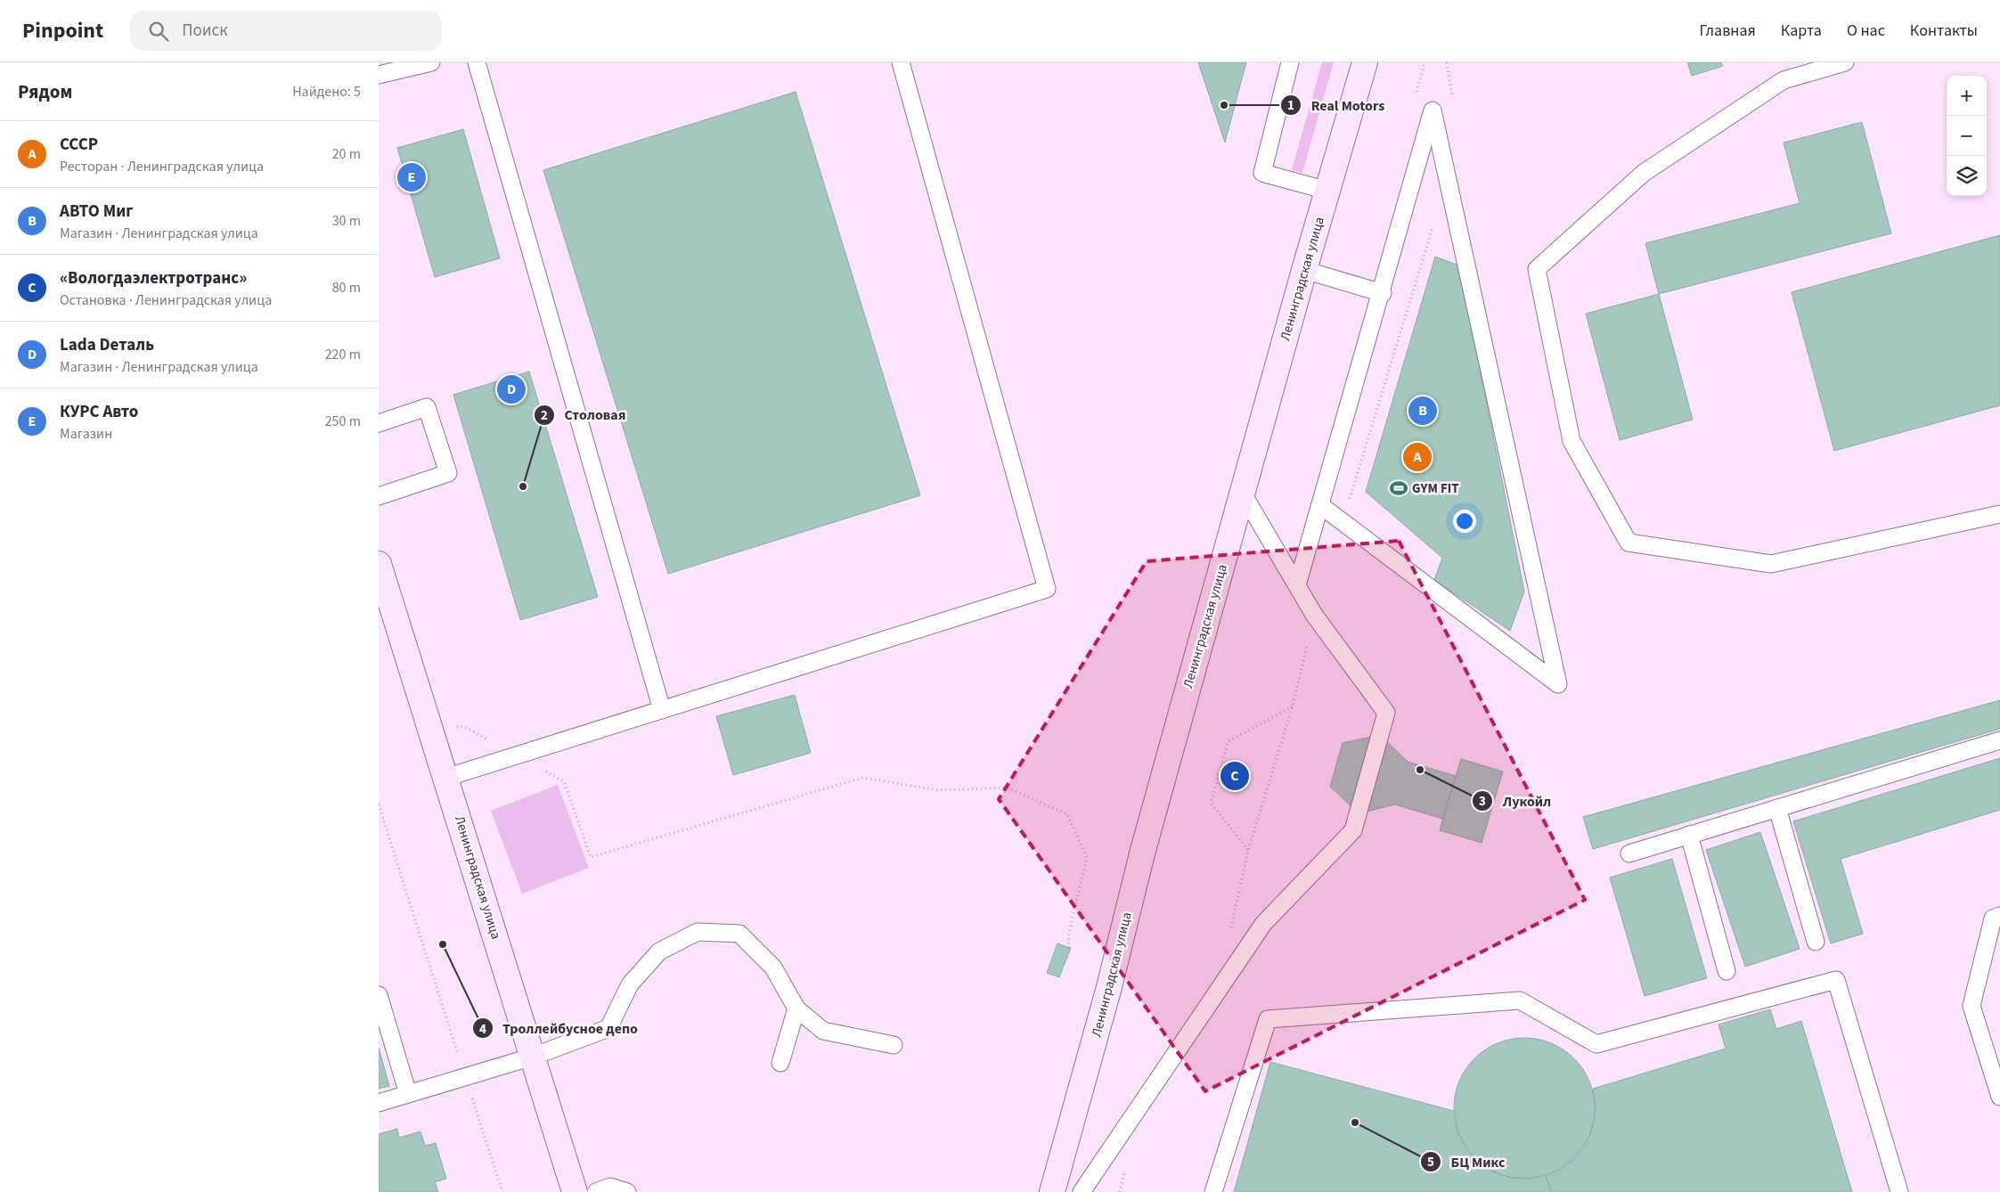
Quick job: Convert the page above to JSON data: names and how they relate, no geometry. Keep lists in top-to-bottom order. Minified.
{"streets":{"main road":["Ленинградская улица"]},"places":{"other":["Real Motors","Столовая","Лукойл","Троллейбусное депо","БЦ Микс"],"sports":["GYM FIT"]},"page":{"header":"Pinpoint","search":"Поиск","nav":["Главная","Карта","О нас","Контакты"],"heading":["Рядом","Найдено: 5"],"map_buttons":["+","−"],"list":[{"mark":"A","name":"СССР","note":"Ресторан · Ленинградская улица","value":"20 m"},{"mark":"B","name":"АВТО Миг","note":"Магазин · Ленинградская улица","value":"30 m"},{"mark":"C","name":"«Вологдаэлектротранс»","note":"Остановка · Ленинградская улица","value":"80 m"},{"mark":"D","name":"Lada Dеталь","note":"Магазин · Ленинградская улица","value":"220 m"},{"mark":"E","name":"КУРС Авто","note":"Магазин","value":"250 m"}],"pins":["E","D","B","A","C"]}}
